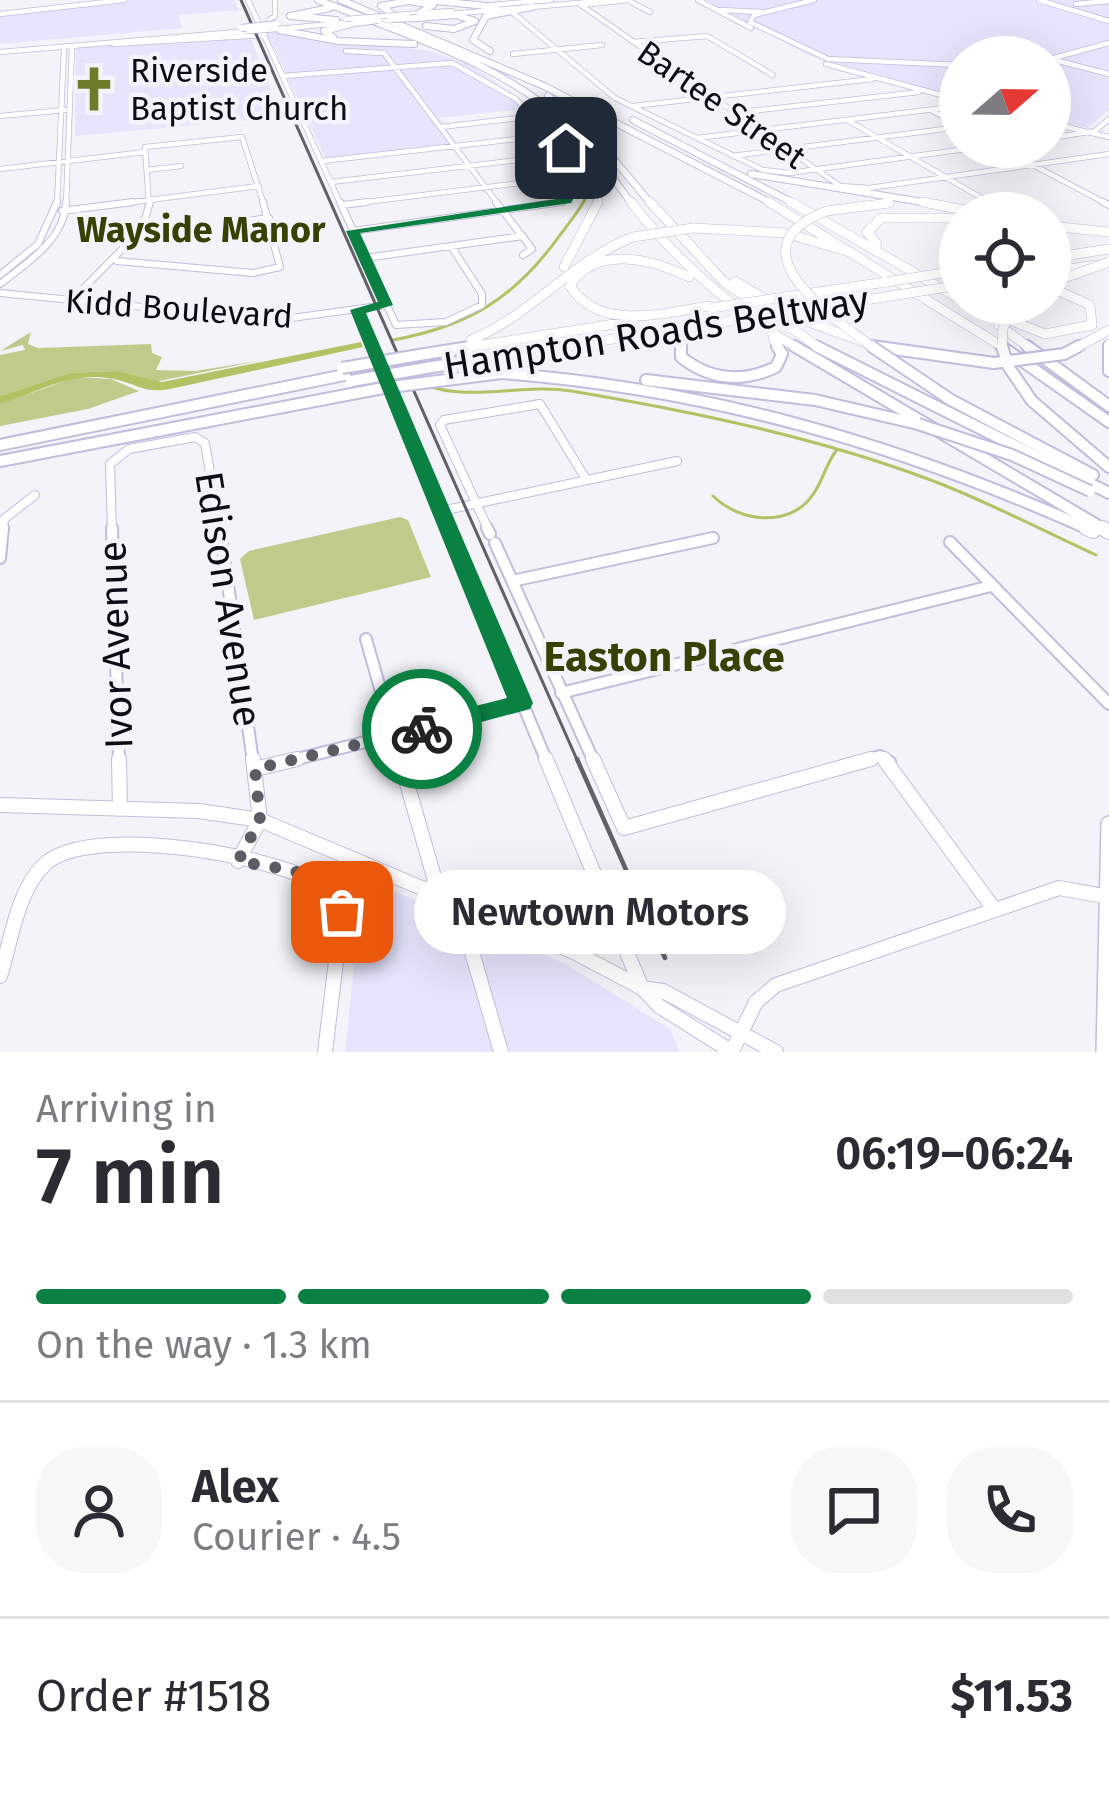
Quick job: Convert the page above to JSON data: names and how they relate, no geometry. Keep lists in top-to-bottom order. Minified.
{"streets":{"highway":["Hampton Roads Beltway"],"street":["Bartee Street","Kidd Boulevard","Edison Avenue","Ivor Avenue"]},"crossings":[["Edison Avenue","Ivor Avenue"]],"districts":["Wayside Manor","Easton Place"],"places":{"church":["Riverside Baptist Church"],"other":["Newtown Motors"]},"north":"right","page":{"bubble":"Newtown Motors","heading":["7 min","Arriving in","06:19–06:24"],"panel":["Alex","Courier · 4.5","Order #1518","$11.53"],"bar":"On the way · 1.3 km"}}
